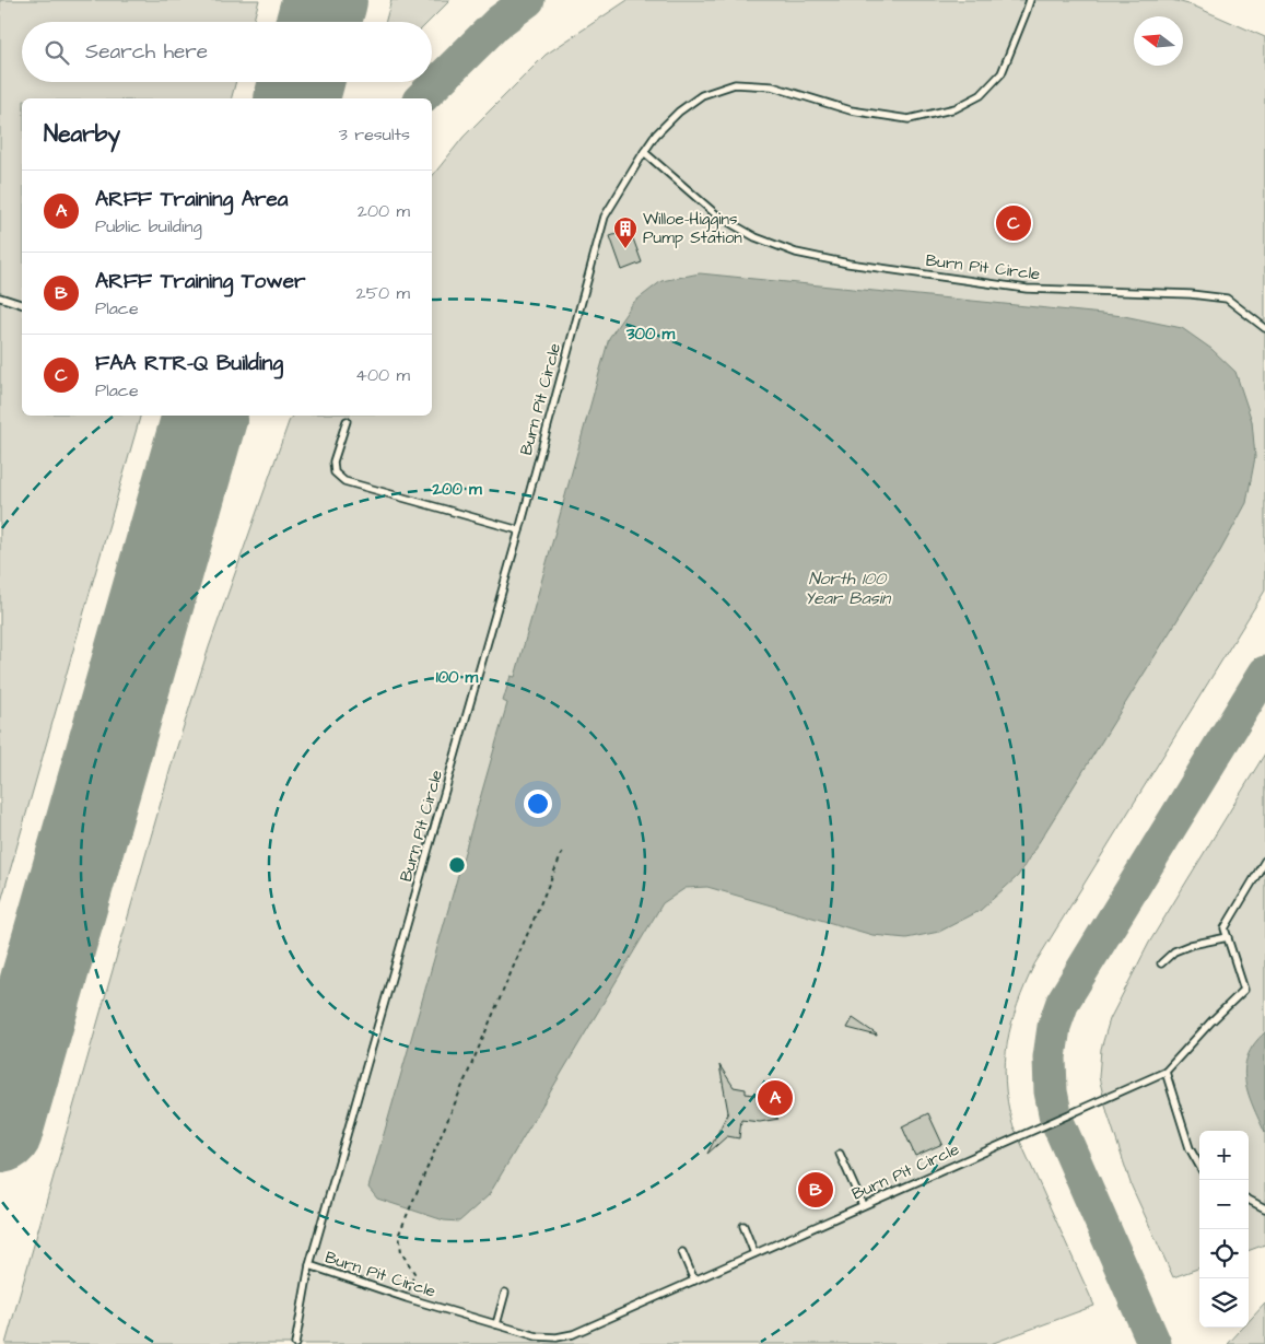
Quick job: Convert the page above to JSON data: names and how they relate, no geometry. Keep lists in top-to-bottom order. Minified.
{"streets":{"lane":["Burn Pit Circle"]},"water":["North 100 Year Basin"],"places":{"building":["Willoe-Higgins Pump Station"]},"north":"left","page":{"search":"Search here","heading":["Nearby","3 results"],"list":[{"mark":"A","name":"ARFF Training Area","note":"Public building","value":"200 m"},{"mark":"B","name":"ARFF Training Tower","note":"Place","value":"250 m"},{"mark":"C","name":"FAA RTR-Q Building","note":"Place","value":"400 m"}],"pins":["C","A","B"],"map_buttons":["+","−"]},"rings":["300 m","200 m","100 m"]}
